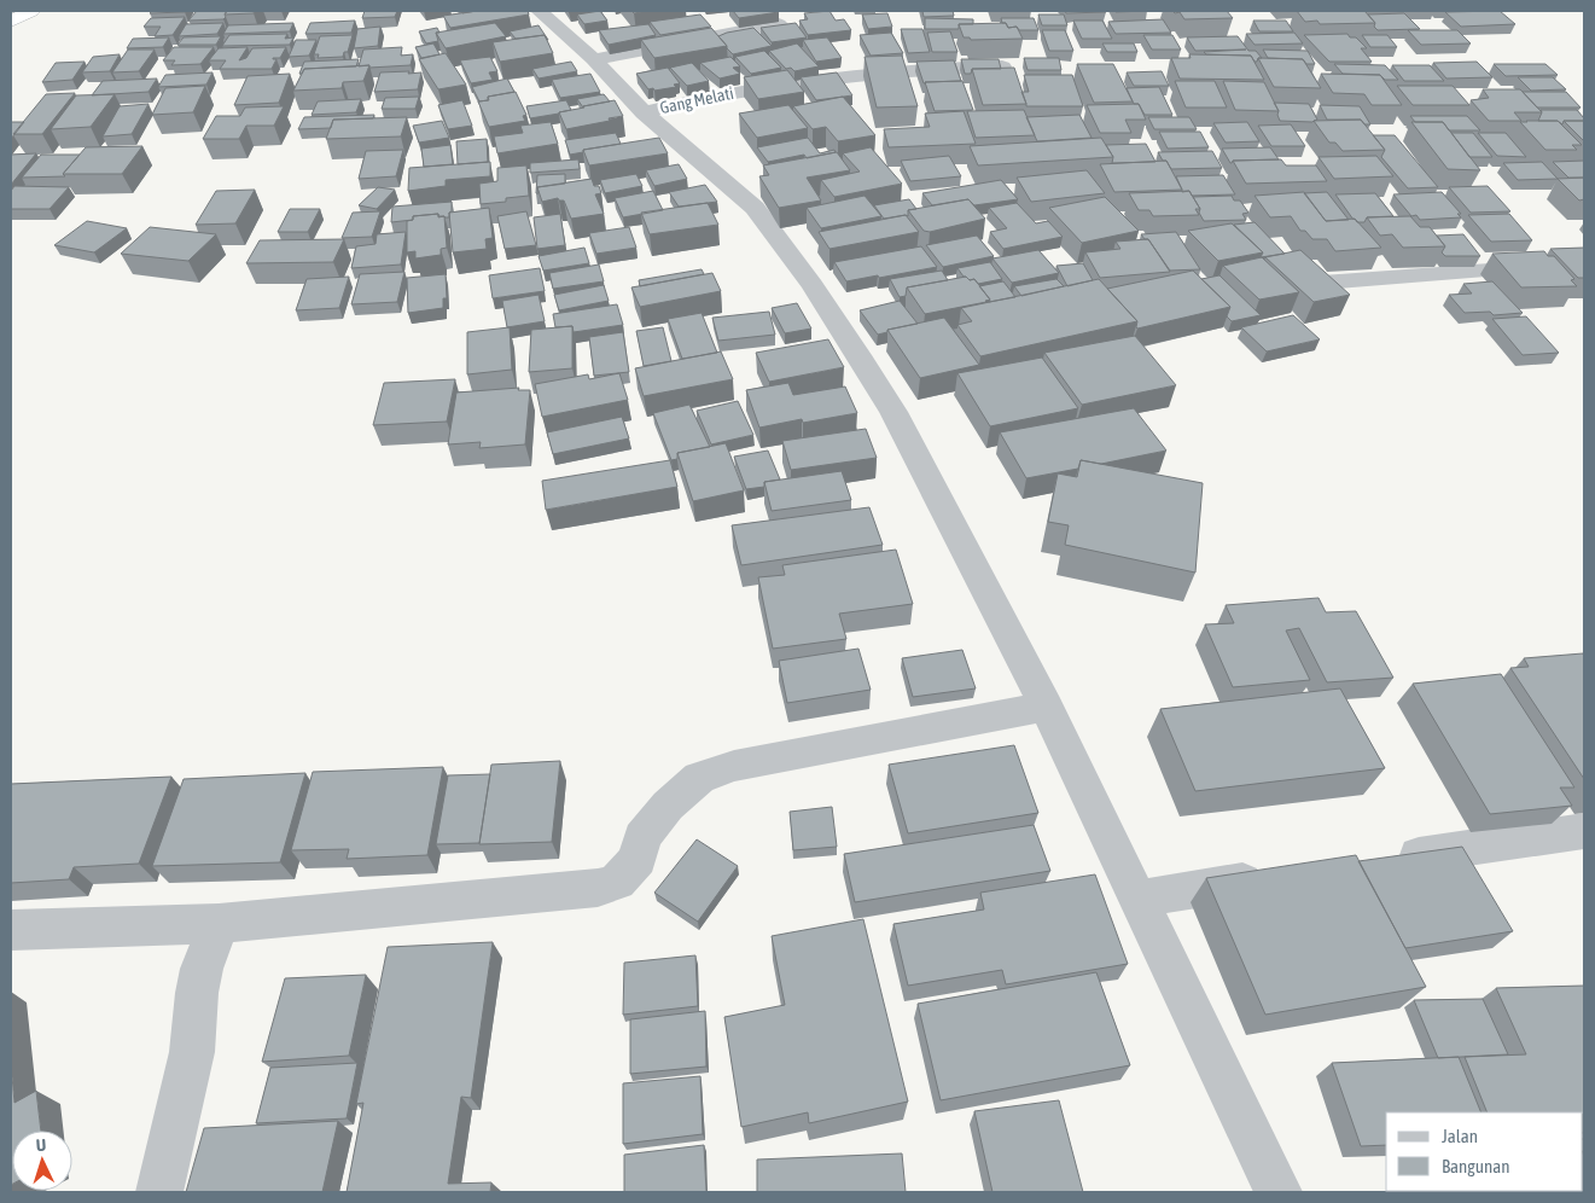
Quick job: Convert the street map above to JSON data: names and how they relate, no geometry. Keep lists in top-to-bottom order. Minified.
{"streets":{"street":["Gang Melati"]},"legend":["Jalan","Bangunan"],"north":"top"}
